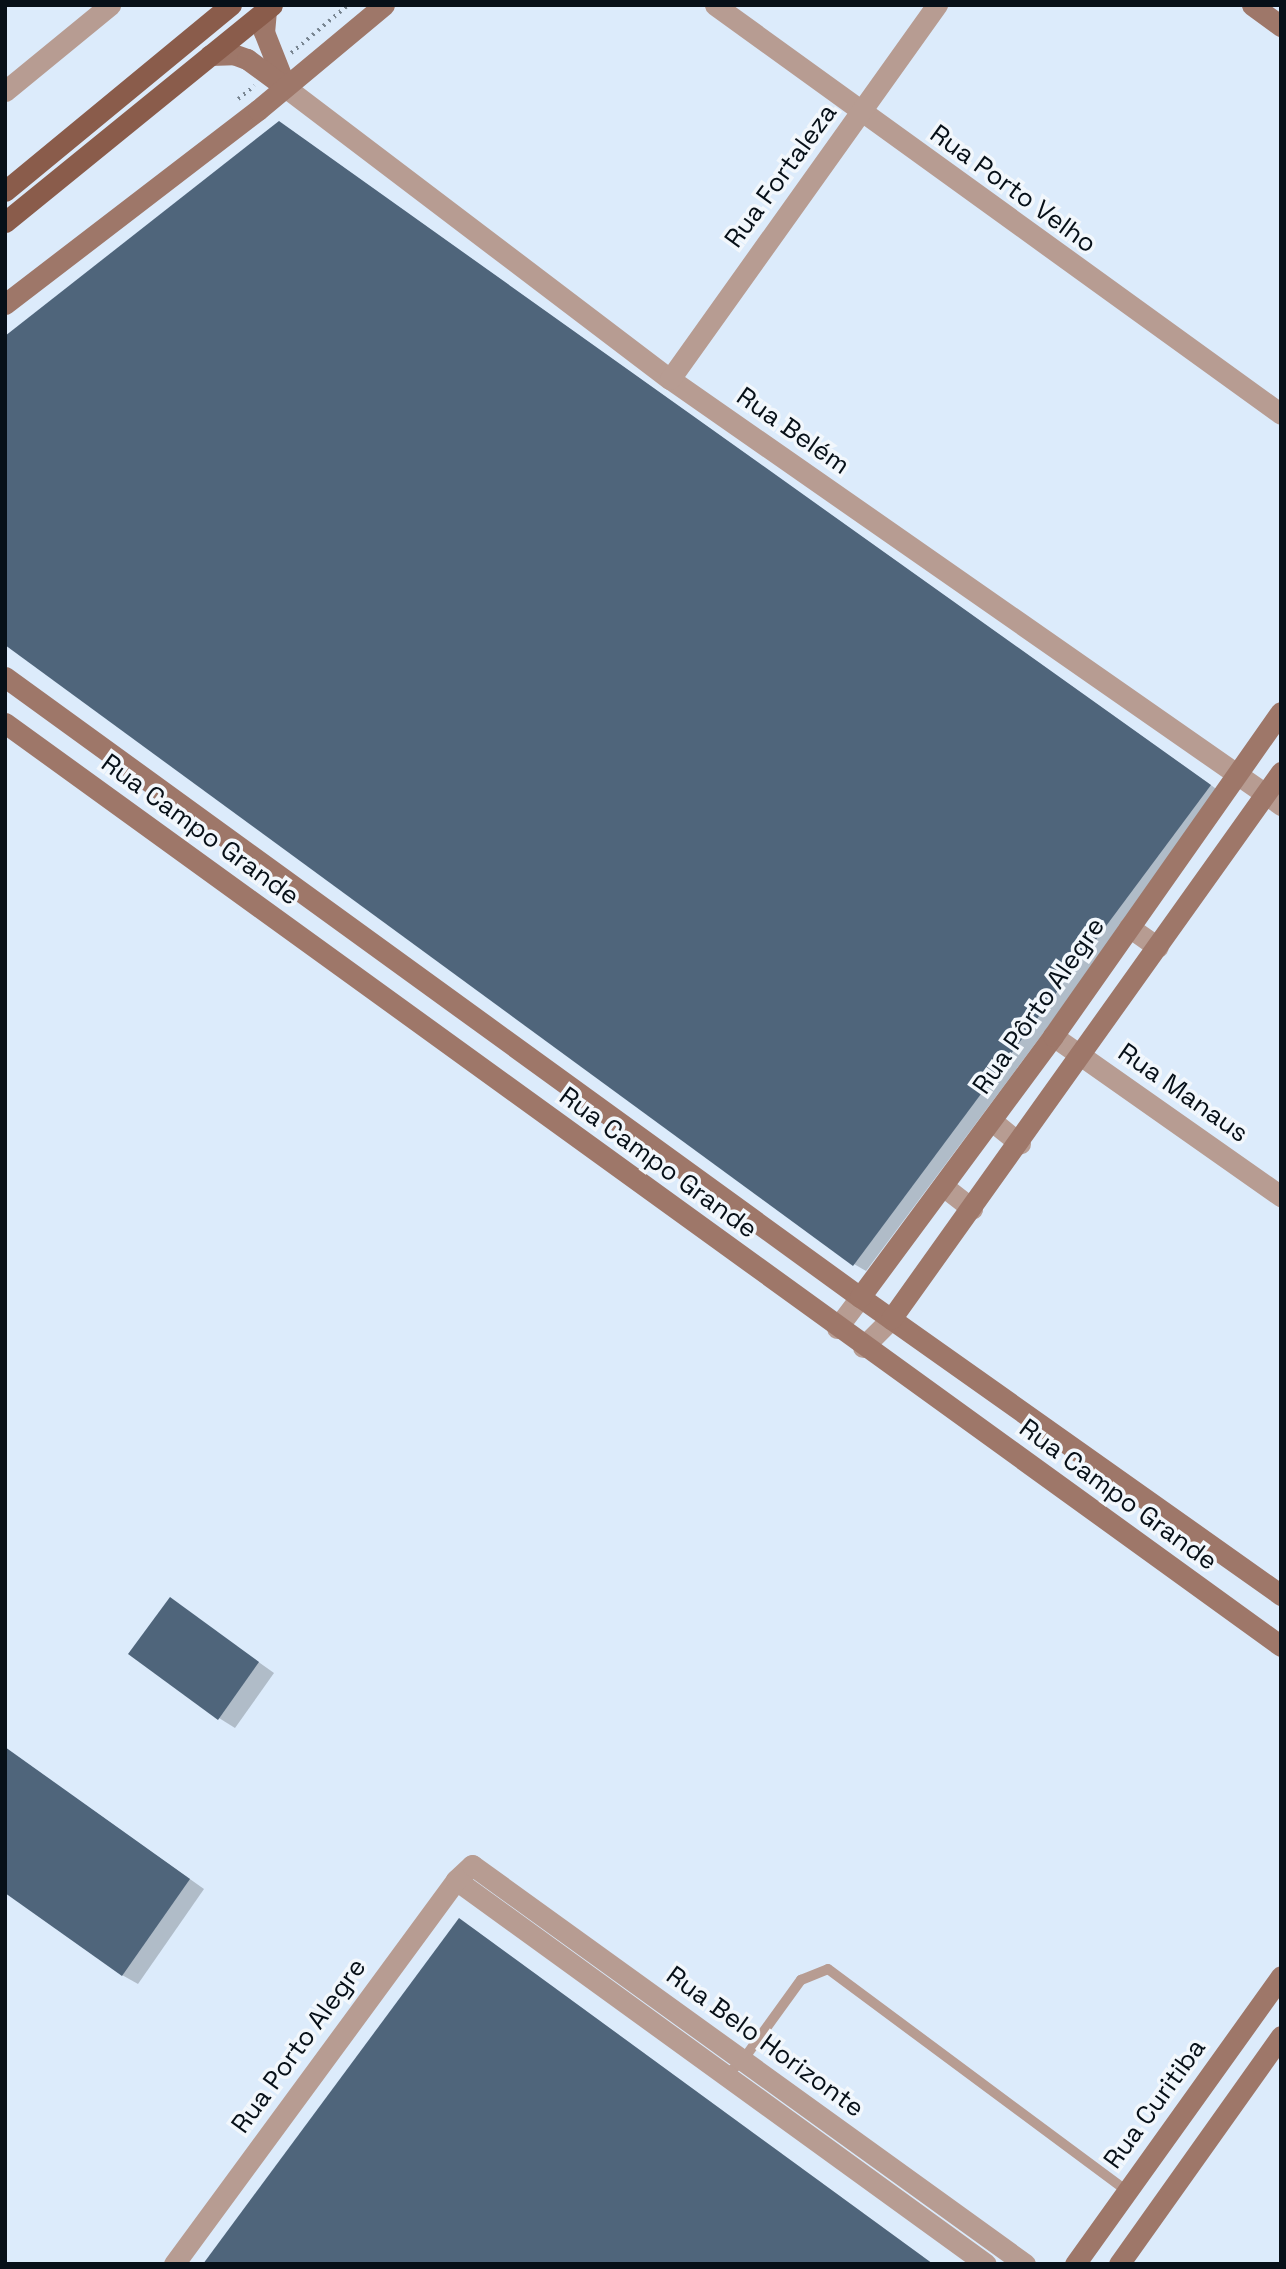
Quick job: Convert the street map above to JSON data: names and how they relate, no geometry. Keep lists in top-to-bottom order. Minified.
{"streets":{"street":["Rua Fortaleza","Rua Porto Velho","Rua Belém","Rua Campo Grande","Rua Pôrto Alegre","Rua Manaus","Rua Belo Horizonte","Rua Porto Alegre","Rua Curitiba"]},"crossings":[["Rua Fortaleza","Rua Porto Velho"],["Rua Fortaleza","Rua Belém"],["Rua Belém","Rua Pôrto Alegre"],["Rua Campo Grande","Rua Pôrto Alegre"],["Rua Pôrto Alegre","Rua Manaus"],["Rua Belo Horizonte","Rua Porto Alegre"]]}
